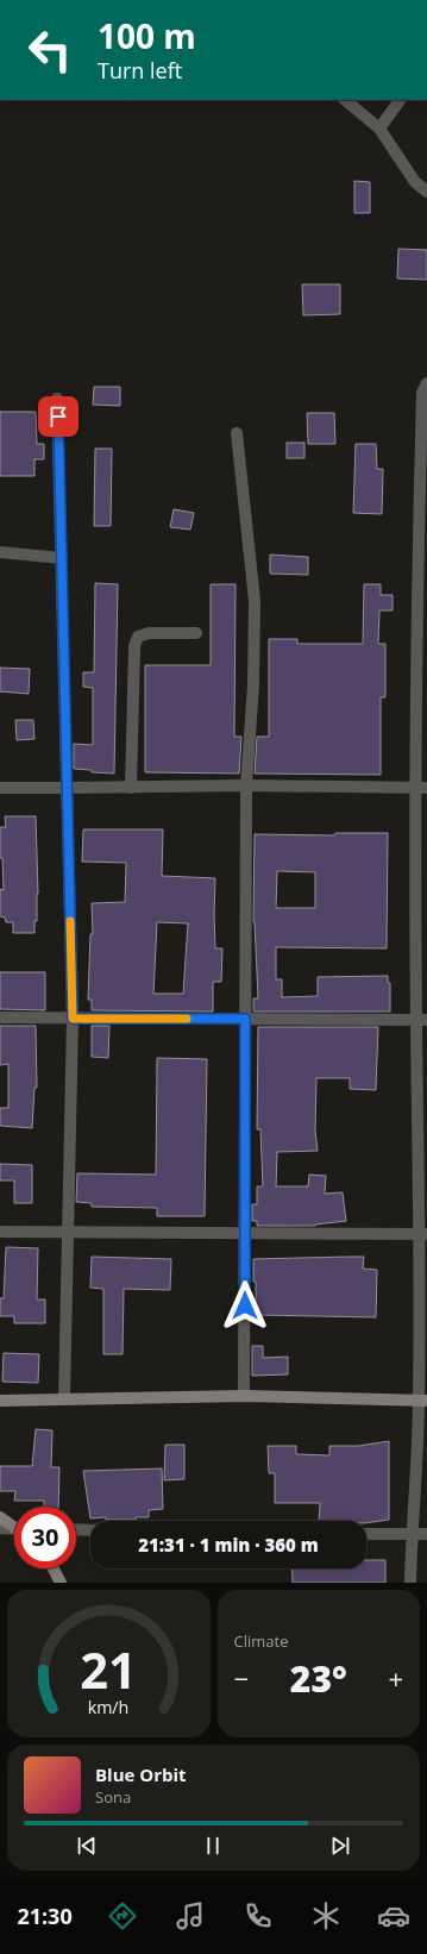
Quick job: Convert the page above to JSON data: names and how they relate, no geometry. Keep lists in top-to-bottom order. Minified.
{"page":{"turn":["100 m","Turn left"],"limit":"30","trip":"21:31 · 1 min · 360 m","tile":"Climate","heat":["−","23°","+"],"song":["Blue Orbit","Sona"],"tabs":"21:30","gauge":["21","km/h"]}}
